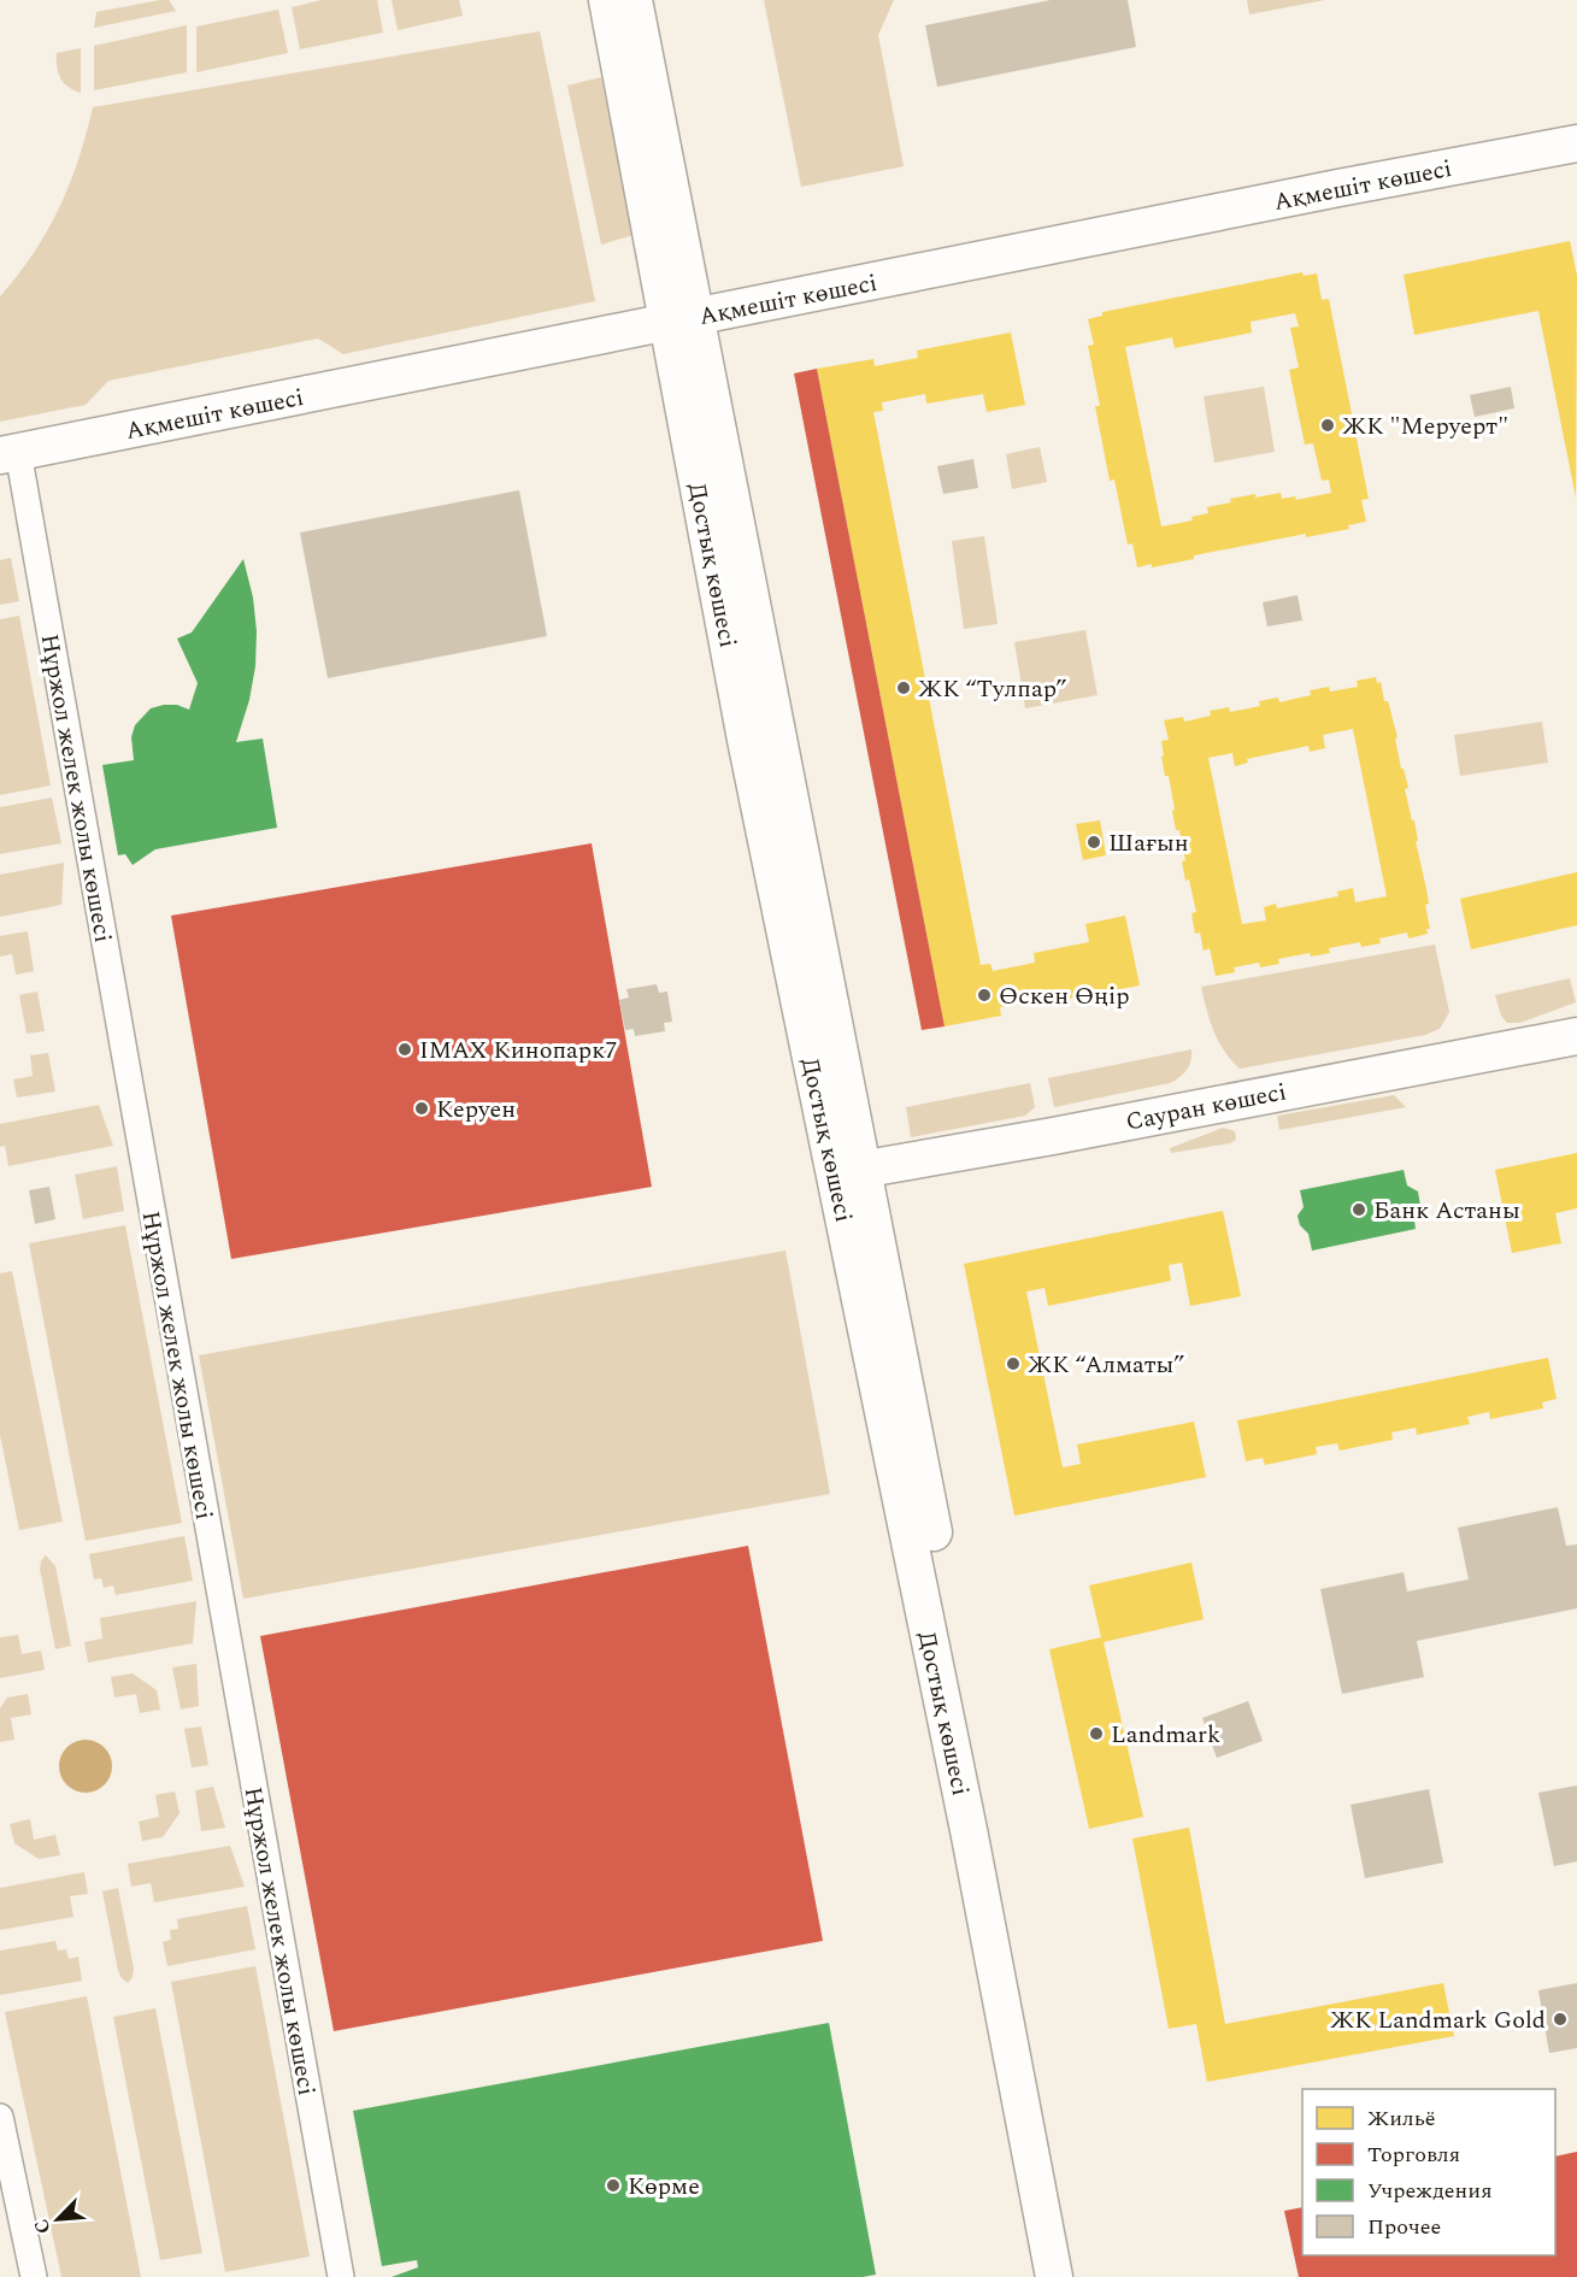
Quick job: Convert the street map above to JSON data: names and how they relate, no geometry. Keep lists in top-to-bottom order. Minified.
{"streets":{"street":["Ақмешіт көшесі","Достық көшесі","Нұржол желек жолы көшесі","Сауран көшесі"]},"crossings":[["Ақмешіт көшесі","Достық көшесі"],["Ақмешіт көшесі","Нұржол желек жолы көшесі"],["Достық көшесі","Сауран көшесі"]],"places":["ЖК \"Меруерт\"","ЖК “Тулпар”","Шағын","Өскен Өңір","IMAX Кинопарк7","Керуен","Банк Астаны","ЖК “Алматы”","Landmark","ЖК Landmark Gold","Көрме"],"legend":["Жильё","Торговля","Учреждения","Прочее"],"north":"bottom left"}
